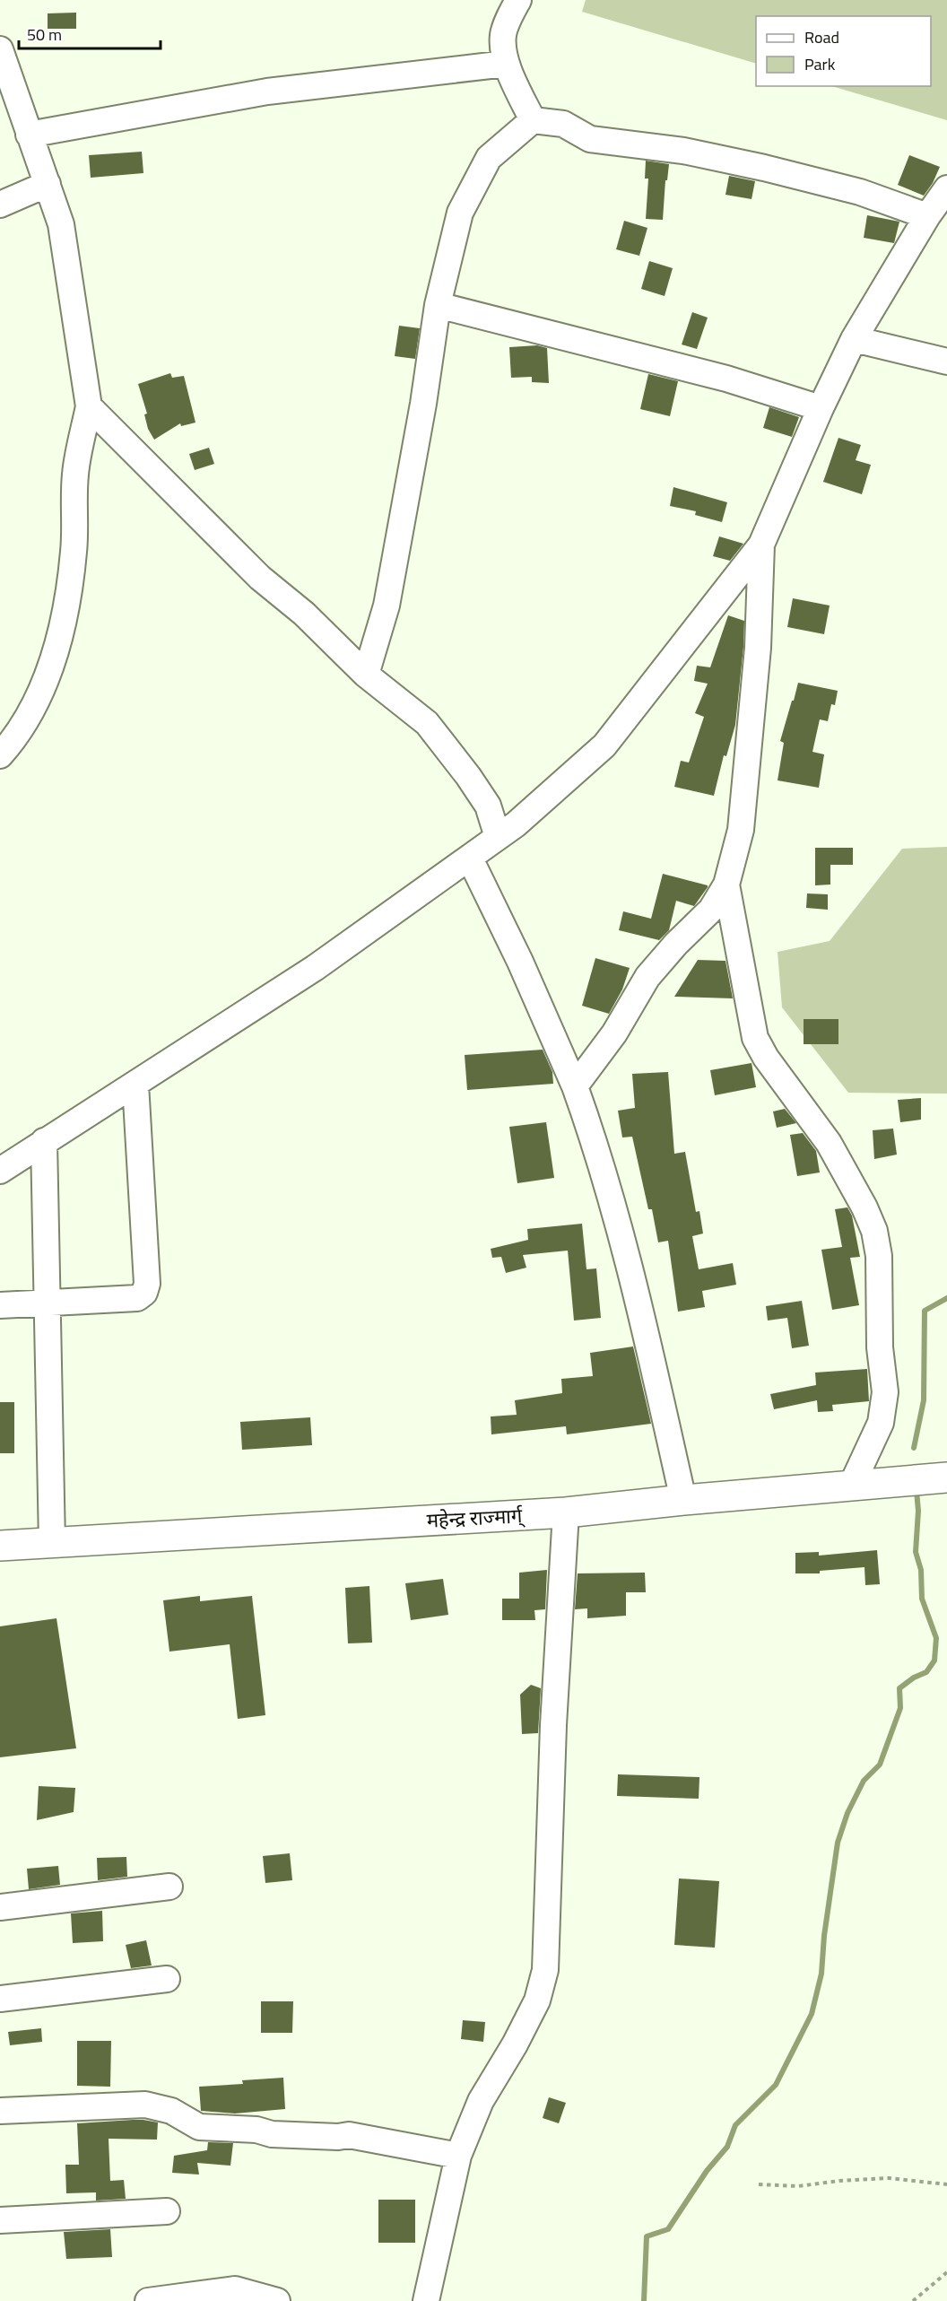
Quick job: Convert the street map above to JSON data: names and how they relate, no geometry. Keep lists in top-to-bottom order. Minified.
{"streets":{"highway":["महेन्द्र राज्मार्ग्"]},"legend":["Road","Park"],"scale_bar":"50 m"}
